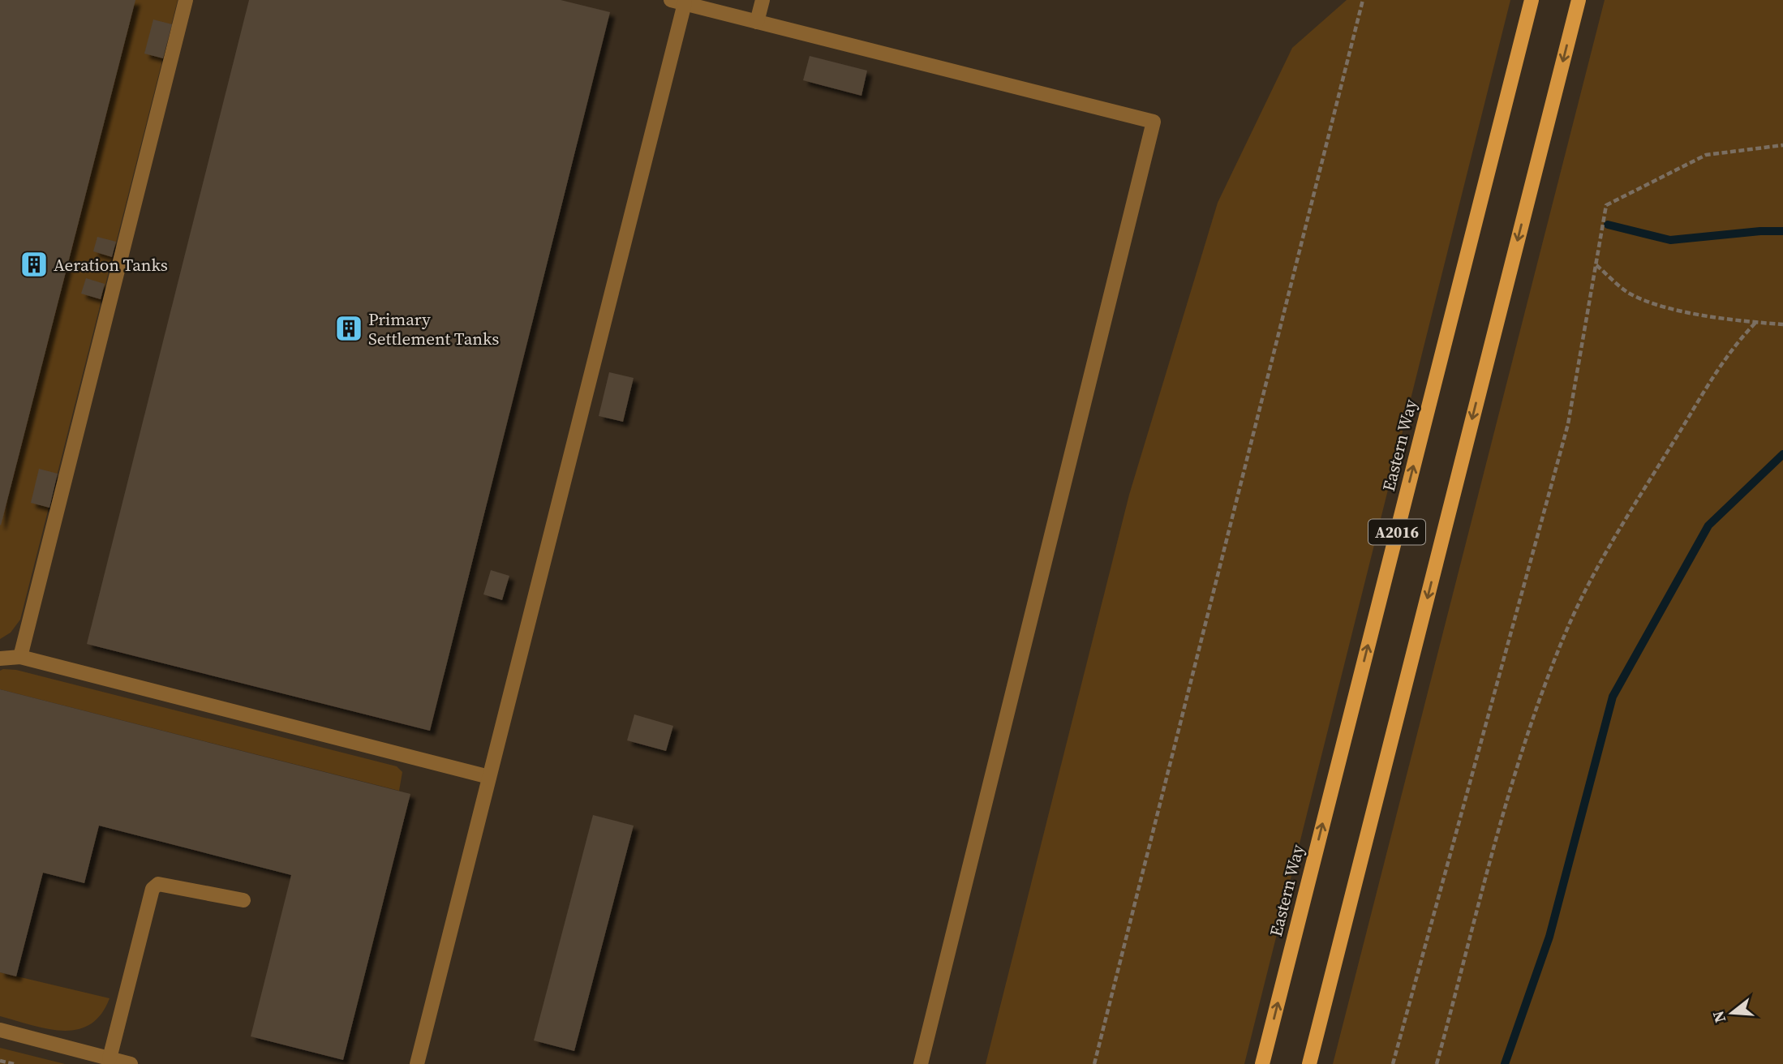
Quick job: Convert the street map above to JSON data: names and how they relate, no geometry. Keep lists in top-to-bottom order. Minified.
{"streets":{"main road":["Eastern Way","A2016"]},"places":{"building":["Aeration Tanks","Primary Settlement Tanks"]},"north":"left"}
